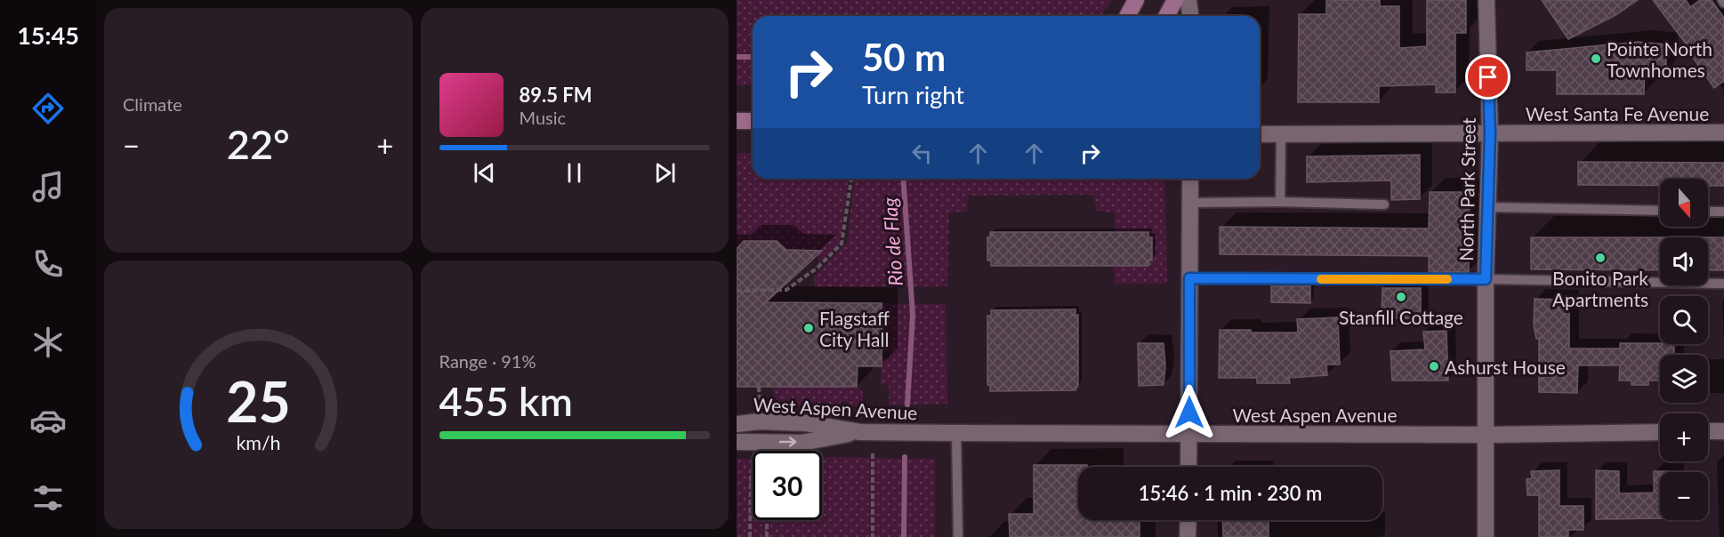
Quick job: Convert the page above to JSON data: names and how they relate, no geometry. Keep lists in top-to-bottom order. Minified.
{"streets":{"street":["West Santa Fe Avenue","North Park Street","West Aspen Avenue"]},"crossings":[["West Santa Fe Avenue","North Park Street"],["North Park Street","West Aspen Avenue"]],"water":["Rio de Flag"],"places":["Pointe North Townhomes","Bonito Park Apartments","Stanfill Cottage","Flagstaff City Hall","Ashurst House"],"north":"bottom","page":{"tabs":"15:45","tile":["Climate",["Range · 91%","455 km"]],"turn":["50 m","Turn right"],"song":["89.5 FM","Music"],"heat":["−","22°","+"],"map_buttons":["+","−"],"limit":"30","trip":"15:46 · 1 min · 230 m","gauge":["25","km/h"]}}
